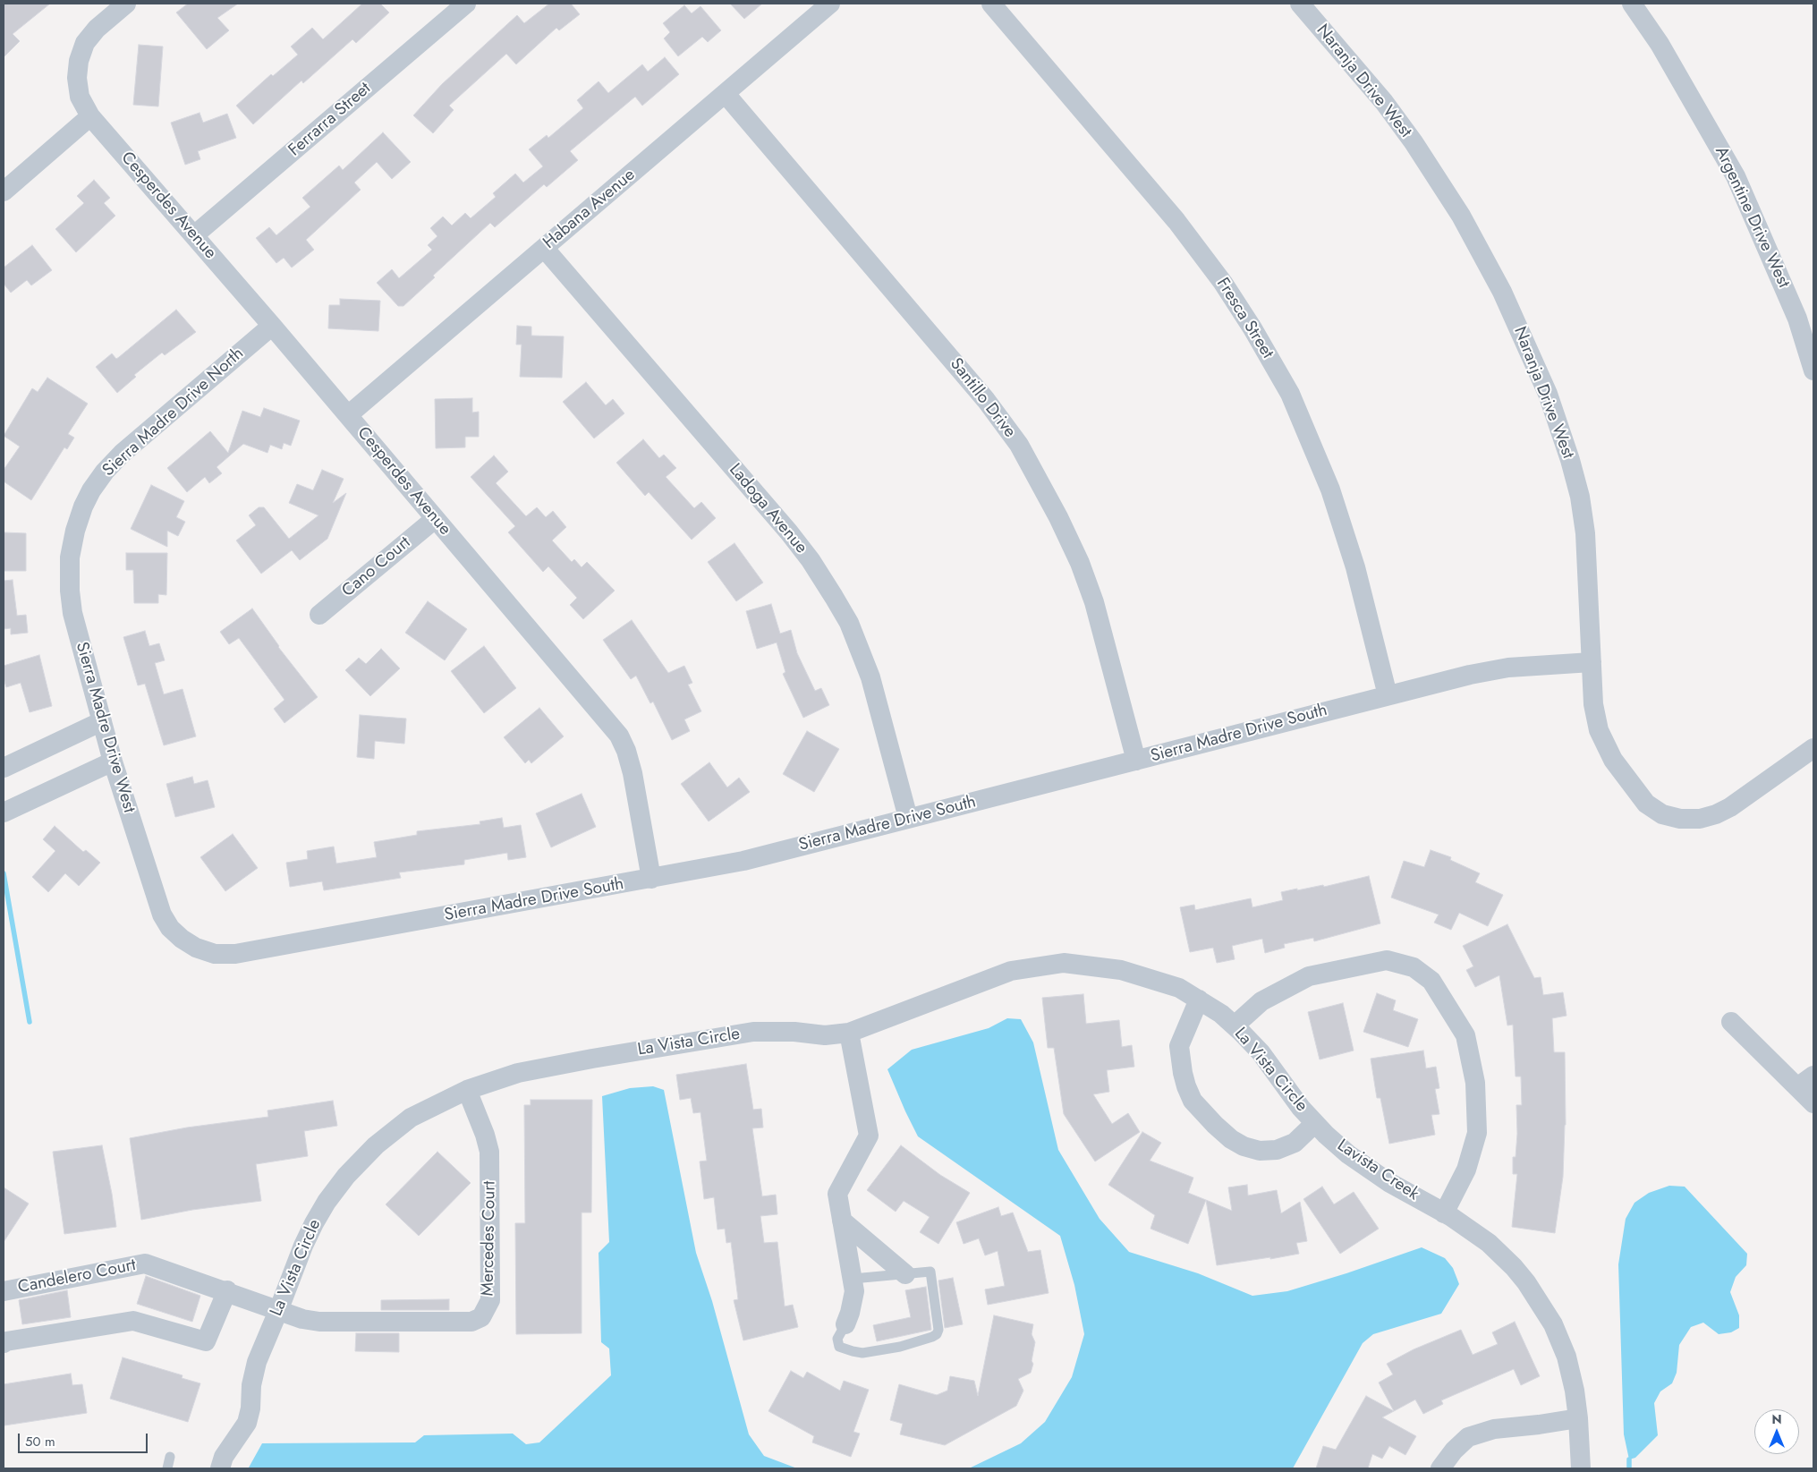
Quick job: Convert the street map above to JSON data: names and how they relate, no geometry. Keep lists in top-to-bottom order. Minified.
{"streets":{"street":["Naranja Drive West","Ferrarra Street","Cesperdes Avenue","Habana Avenue","Argentine Drive West","Fresca Street","Santillo Drive","Sierra Madre Drive North","Ladoga Avenue","Cano Court","Sierra Madre Drive West","Sierra Madre Drive South","La Vista Circle","Lavista Creek","Mercedes Court","Candelero Court"]},"crossings":[["Naranja Drive West","Sierra Madre Drive South"],["Ferrarra Street","Cesperdes Avenue"],["Cesperdes Avenue","Habana Avenue"],["Cesperdes Avenue","Sierra Madre Drive North"],["Cesperdes Avenue","Cano Court"],["Cesperdes Avenue","Sierra Madre Drive South"],["Habana Avenue","Santillo Drive"],["Habana Avenue","Ladoga Avenue"],["Fresca Street","Sierra Madre Drive South"],["Santillo Drive","Sierra Madre Drive South"],["Sierra Madre Drive North","Sierra Madre Drive West"],["Ladoga Avenue","Sierra Madre Drive South"],["Sierra Madre Drive West","Sierra Madre Drive South"],["La Vista Circle","Lavista Creek"],["La Vista Circle","Mercedes Court"],["La Vista Circle","Candelero Court"],["Mercedes Court","Candelero Court"]],"scale_bar":"50 m","north":"top"}
